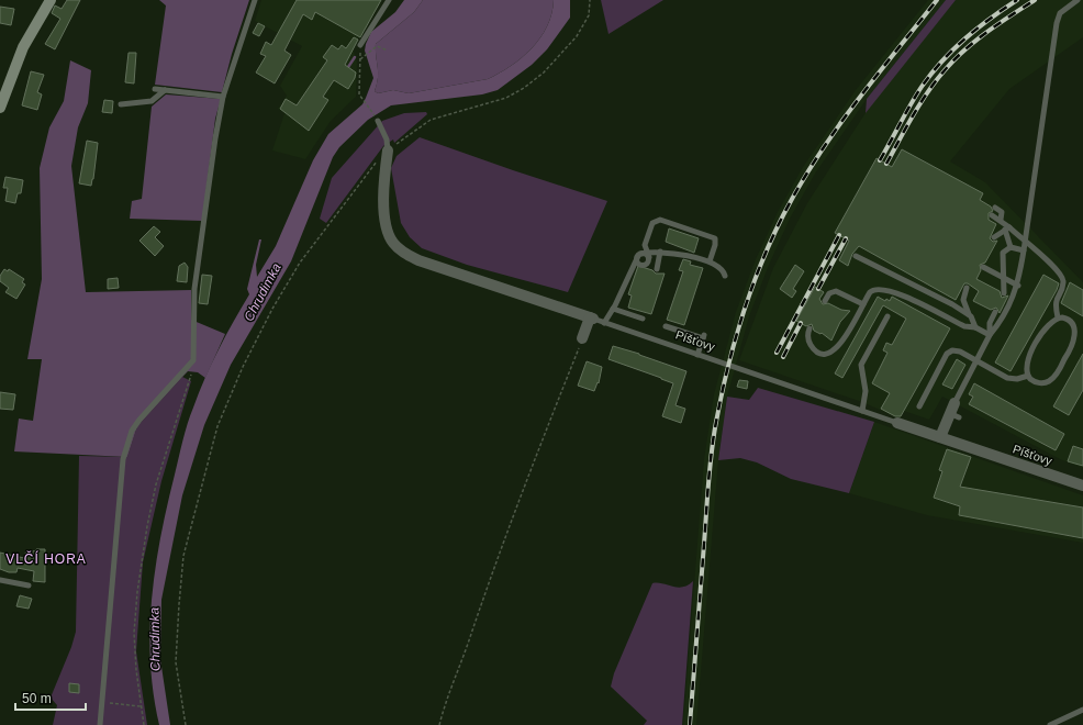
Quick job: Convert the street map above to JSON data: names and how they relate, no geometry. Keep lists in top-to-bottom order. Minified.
{"streets":{"street":["Píšťovy"]},"districts":["VLČÍ HORA"],"water":["Chrudimka"],"scale_bar":"50 m"}
